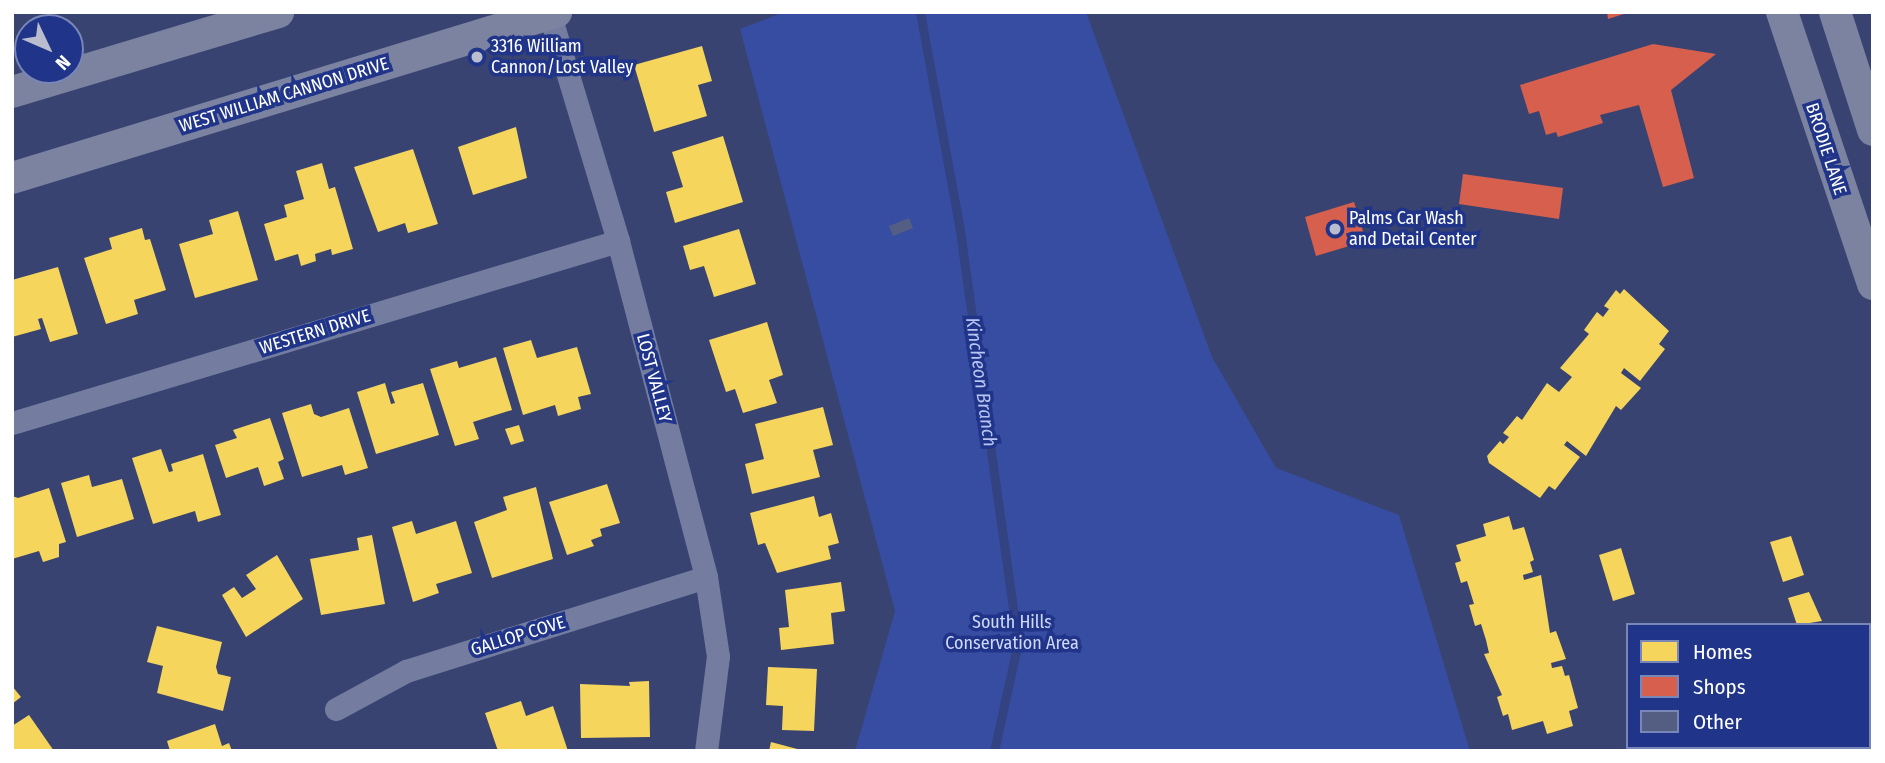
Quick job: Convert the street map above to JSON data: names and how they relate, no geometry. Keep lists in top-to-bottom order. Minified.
{"streets":{"main road":["WEST WILLIAM CANNON DRIVE","BRODIE LANE"],"street":["WESTERN DRIVE","LOST VALLEY","GALLOP COVE"]},"crossings":[["WEST WILLIAM CANNON DRIVE","LOST VALLEY"],["WESTERN DRIVE","LOST VALLEY"],["LOST VALLEY","GALLOP COVE"]],"water":["Kincheon Branch"],"parks":["South Hills Conservation Area"],"places":["3316 William Cannon/Lost Valley","Palms Car Wash and Detail Center"],"legend":["Homes","Shops","Other"],"north":"bottom right"}
